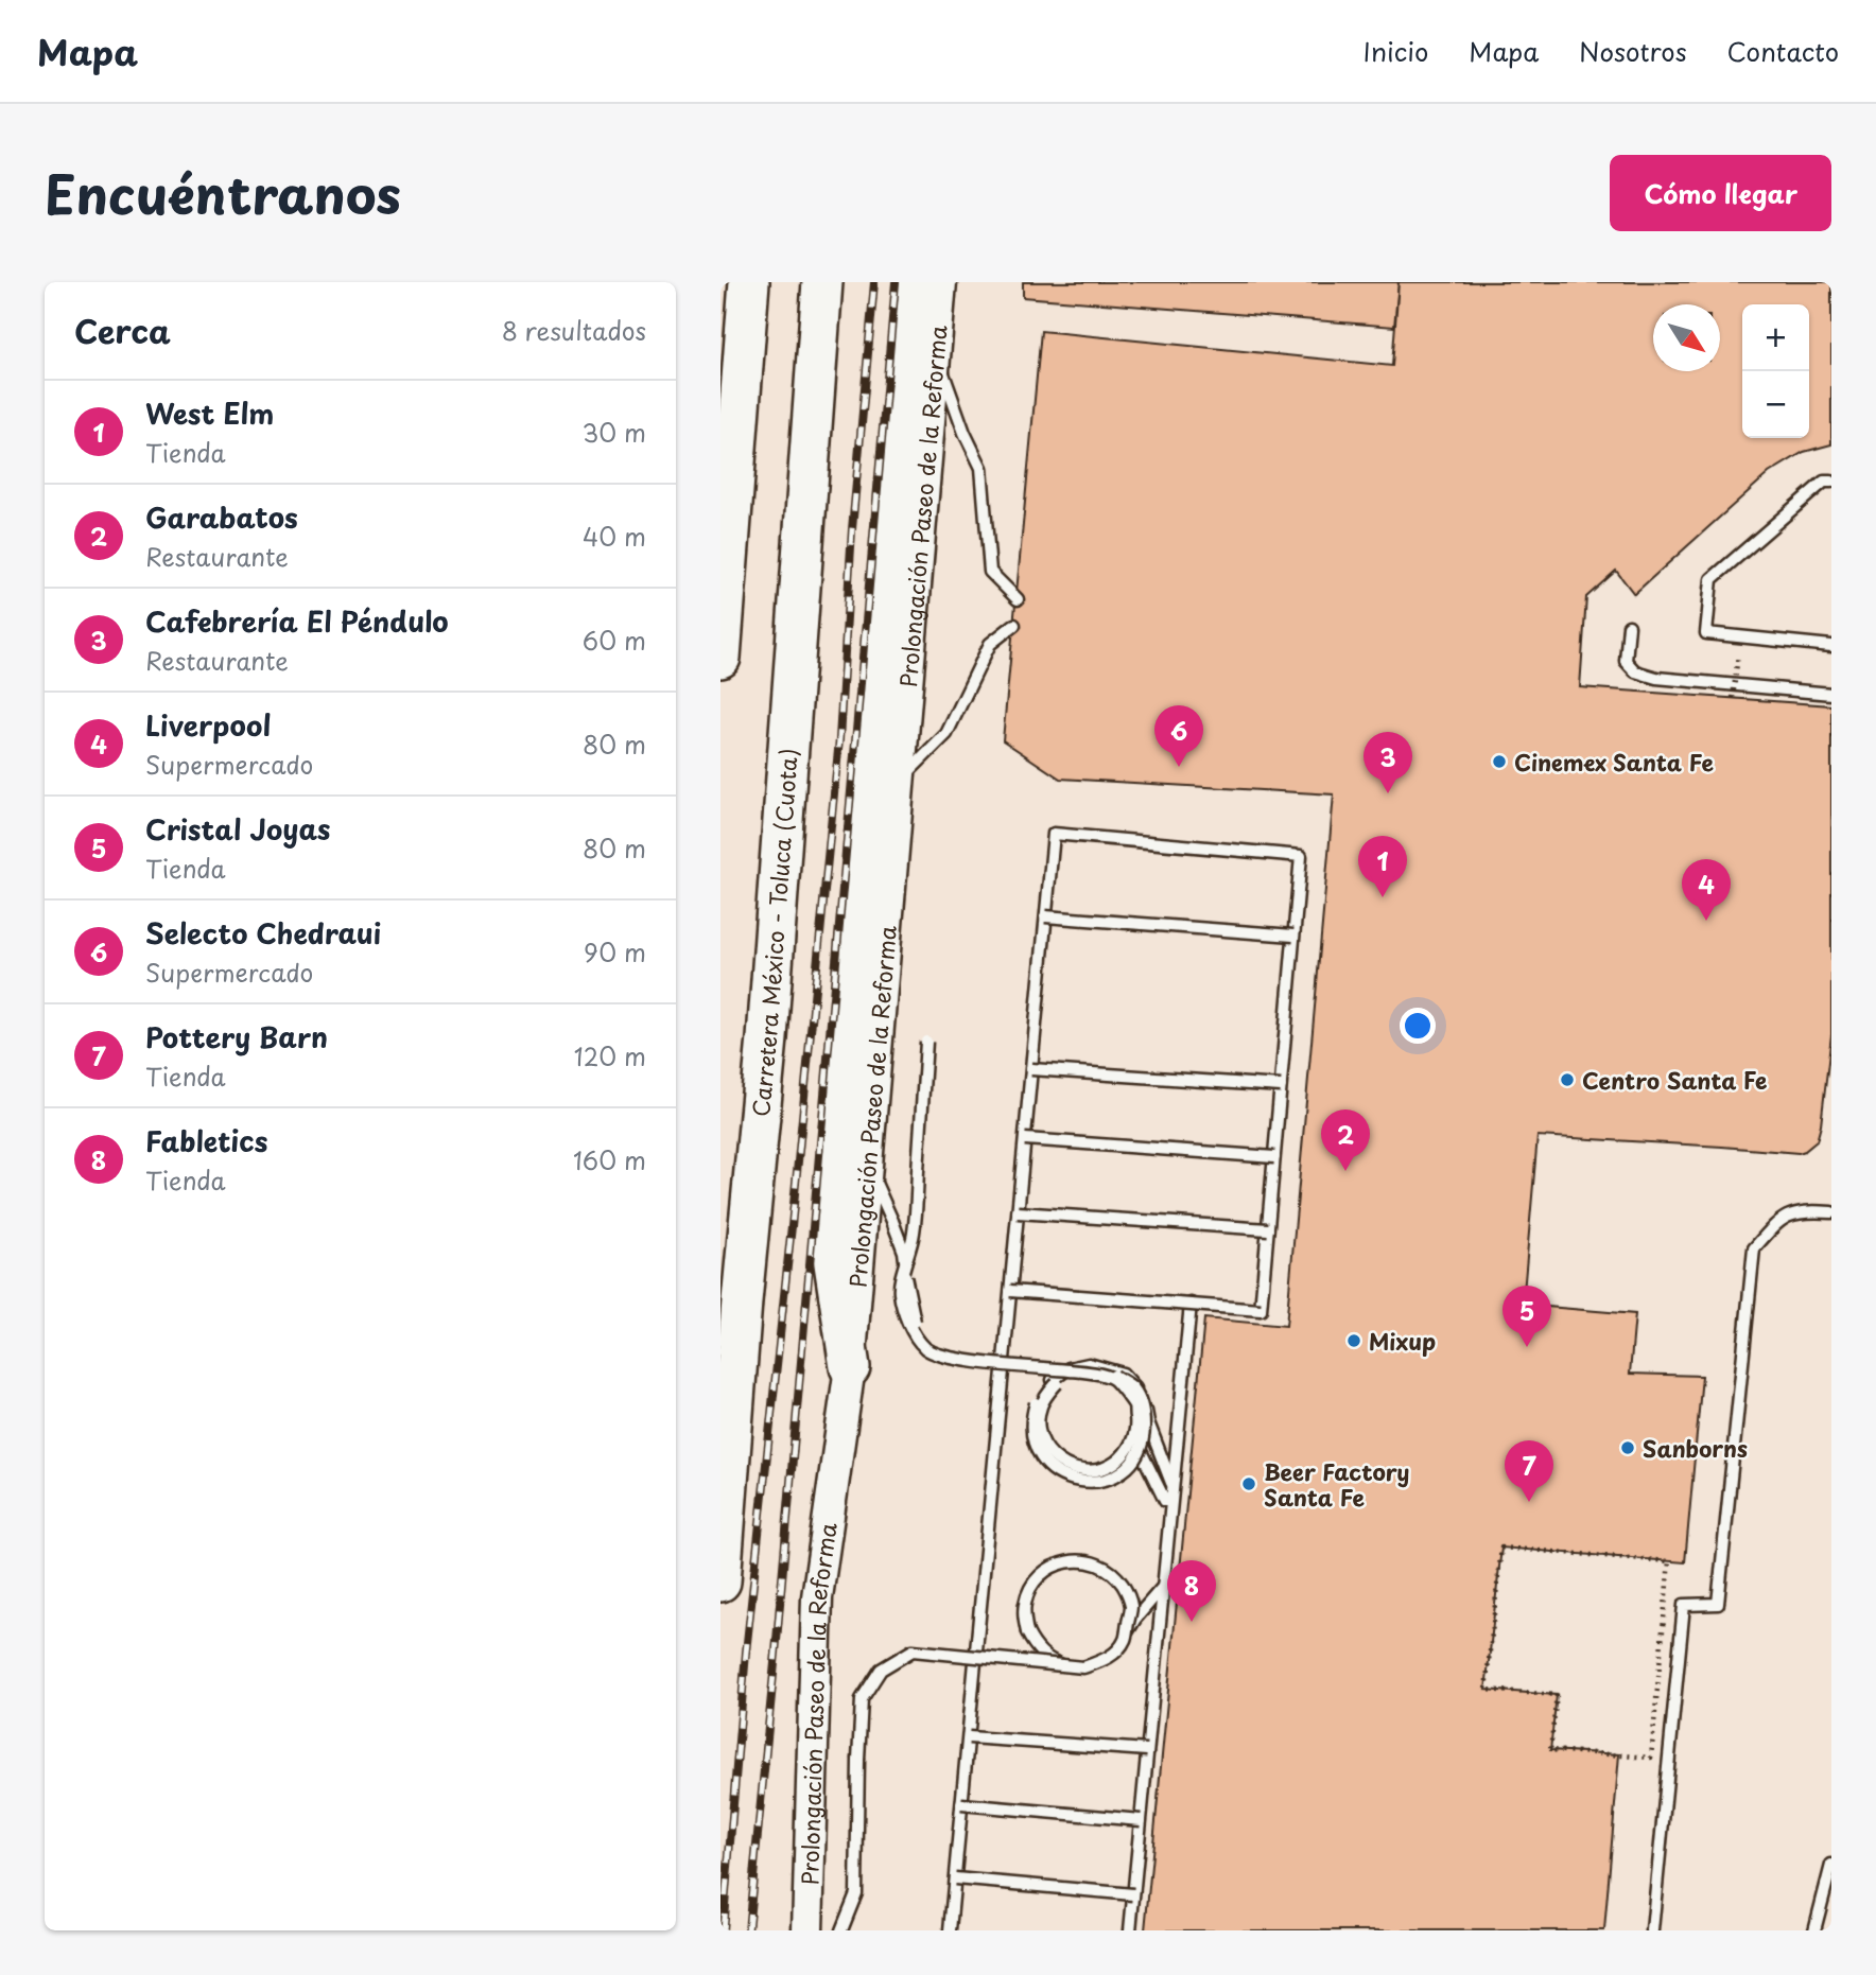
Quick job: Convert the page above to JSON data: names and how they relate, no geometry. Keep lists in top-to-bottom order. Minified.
{"streets":{"highway":["Carretera México - Toluca (Cuota)"],"main road":["Prolongación Paseo de la Reforma"]},"places":["Cinemex Santa Fe","Centro Santa Fe","Mixup","Sanborns","Beer Factory Santa Fe"],"north":"bottom right","page":{"header":"Mapa","nav":["Inicio","Mapa","Nosotros","Contacto"],"title":"Encuéntranos","buttons":"Cómo llegar","heading":["Cerca","8 resultados"],"map_buttons":["+","−"],"list":[{"mark":"1","name":"West Elm","note":"Tienda","value":"30 m"},{"mark":"2","name":"Garabatos","note":"Restaurante","value":"40 m"},{"mark":"3","name":"Cafebrería El Péndulo","note":"Restaurante","value":"60 m"},{"mark":"4","name":"Liverpool","note":"Supermercado","value":"80 m"},{"mark":"5","name":"Cristal Joyas","note":"Tienda","value":"80 m"},{"mark":"6","name":"Selecto Chedraui","note":"Supermercado","value":"90 m"},{"mark":"7","name":"Pottery Barn","note":"Tienda","value":"120 m"},{"mark":"8","name":"Fabletics","note":"Tienda","value":"160 m"}],"pins":["6","3","1","4","2","5","7","8"]}}
